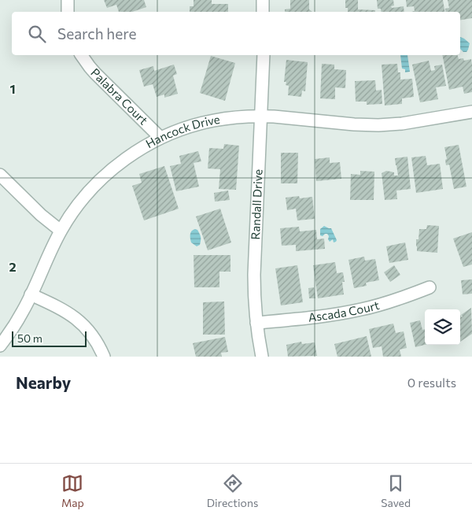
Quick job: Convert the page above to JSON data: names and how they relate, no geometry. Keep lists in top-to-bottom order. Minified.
{"streets":{"street":["Palabra Court","Hancock Drive","Randall Drive","Ascada Court"]},"crossings":[["Palabra Court","Hancock Drive"],["Hancock Drive","Randall Drive"],["Randall Drive","Ascada Court"]],"scale_bar":"50 m","page":{"search":"Search here","scale":"50 m","heading":["Nearby","0 results"],"nav":["Map","Directions","Saved"]},"grid":{"rows":["1","2"]}}
